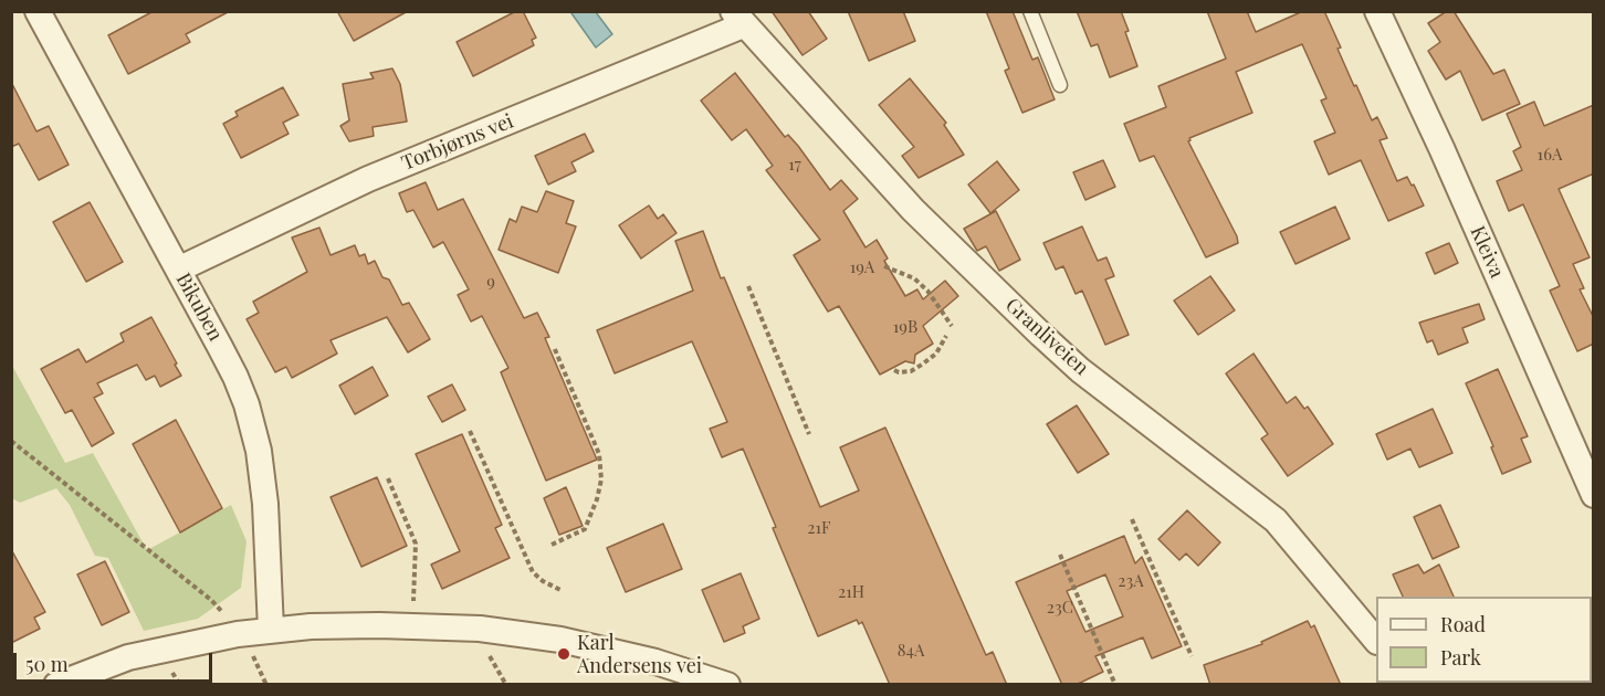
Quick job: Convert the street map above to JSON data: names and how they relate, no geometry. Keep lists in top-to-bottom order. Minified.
{"streets":{"street":["Torbjørns vei","Kleiva","Bikuben","Granliveien"]},"crossings":[["Torbjørns vei","Bikuben"],["Torbjørns vei","Granliveien"]],"places":["Karl Andersens vei"],"house_numbers":["16A","17","19A","9","19B","21F","23A","21H","23C","84A"],"legend":["Road","Park"],"scale_bar":"50 m"}
